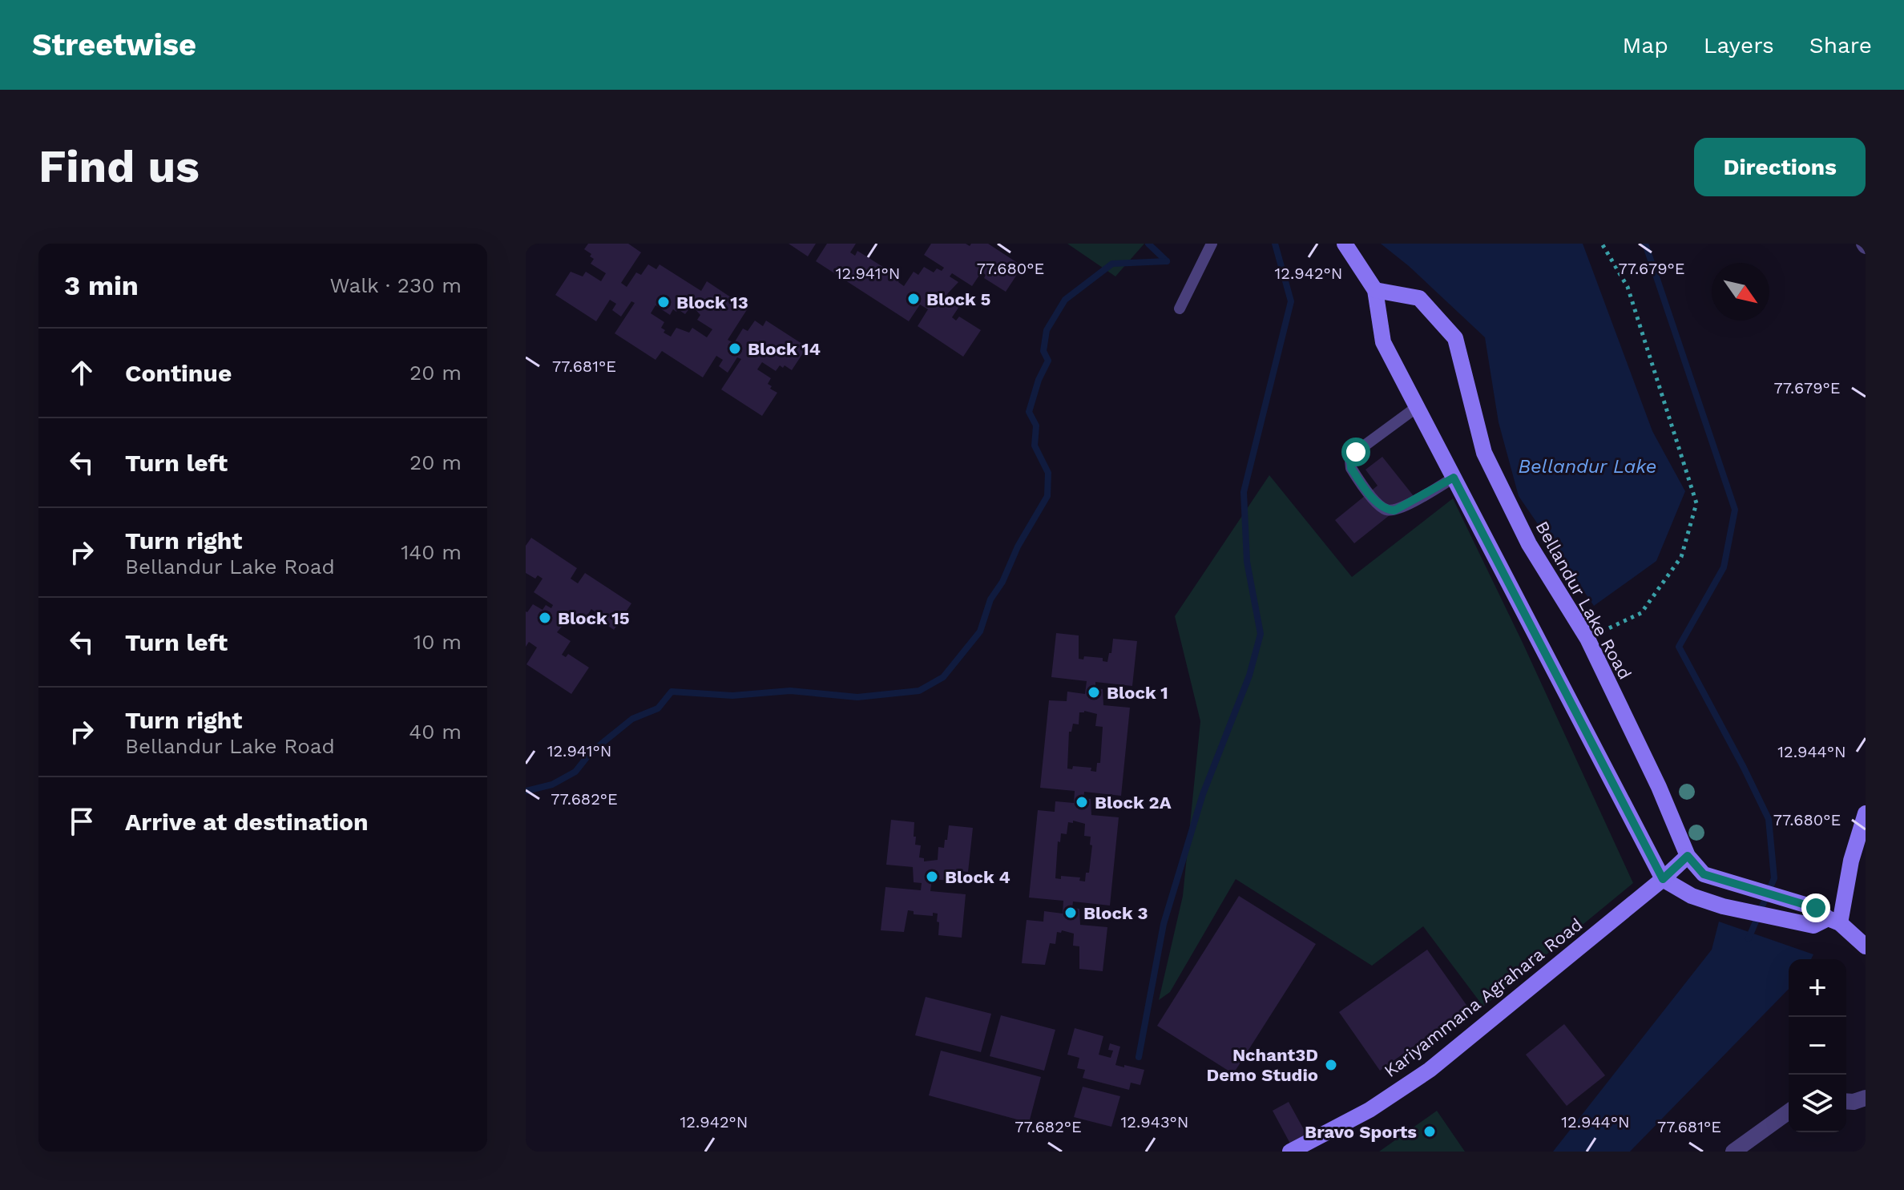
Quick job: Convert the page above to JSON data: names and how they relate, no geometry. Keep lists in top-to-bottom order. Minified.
{"streets":{"street":["Bellandur Lake Road","Kariyammana Agrahara Road"]},"crossings":[["Bellandur Lake Road","Kariyammana Agrahara Road"]],"water":["Bellandur Lake"],"places":["Block 5","Block 13","Block 14","Block 15","Block 1","Block 2A","Block 4","Block 3","Nchant3D Demo Studio","Bravo Sports"],"north":"bottom right","page":{"header":"Streetwise","nav":["Map","Layers","Share"],"buttons":"Directions","title":"Find us","heading":["3 min","Walk · 230 m"],"list":[["Continue","20 m"],["Turn left","20 m"],["Turn right","Bellandur Lake Road","140 m"],["Turn left","10 m"],["Turn right","Bellandur Lake Road","40 m"],"Arrive at destination"],"map_buttons":["+","−"]},"coordinates":["77.680°E","77.679°E","12.941°N","12.942°N","77.681°E","12.944°N","77.682°E","12.943°N"]}
